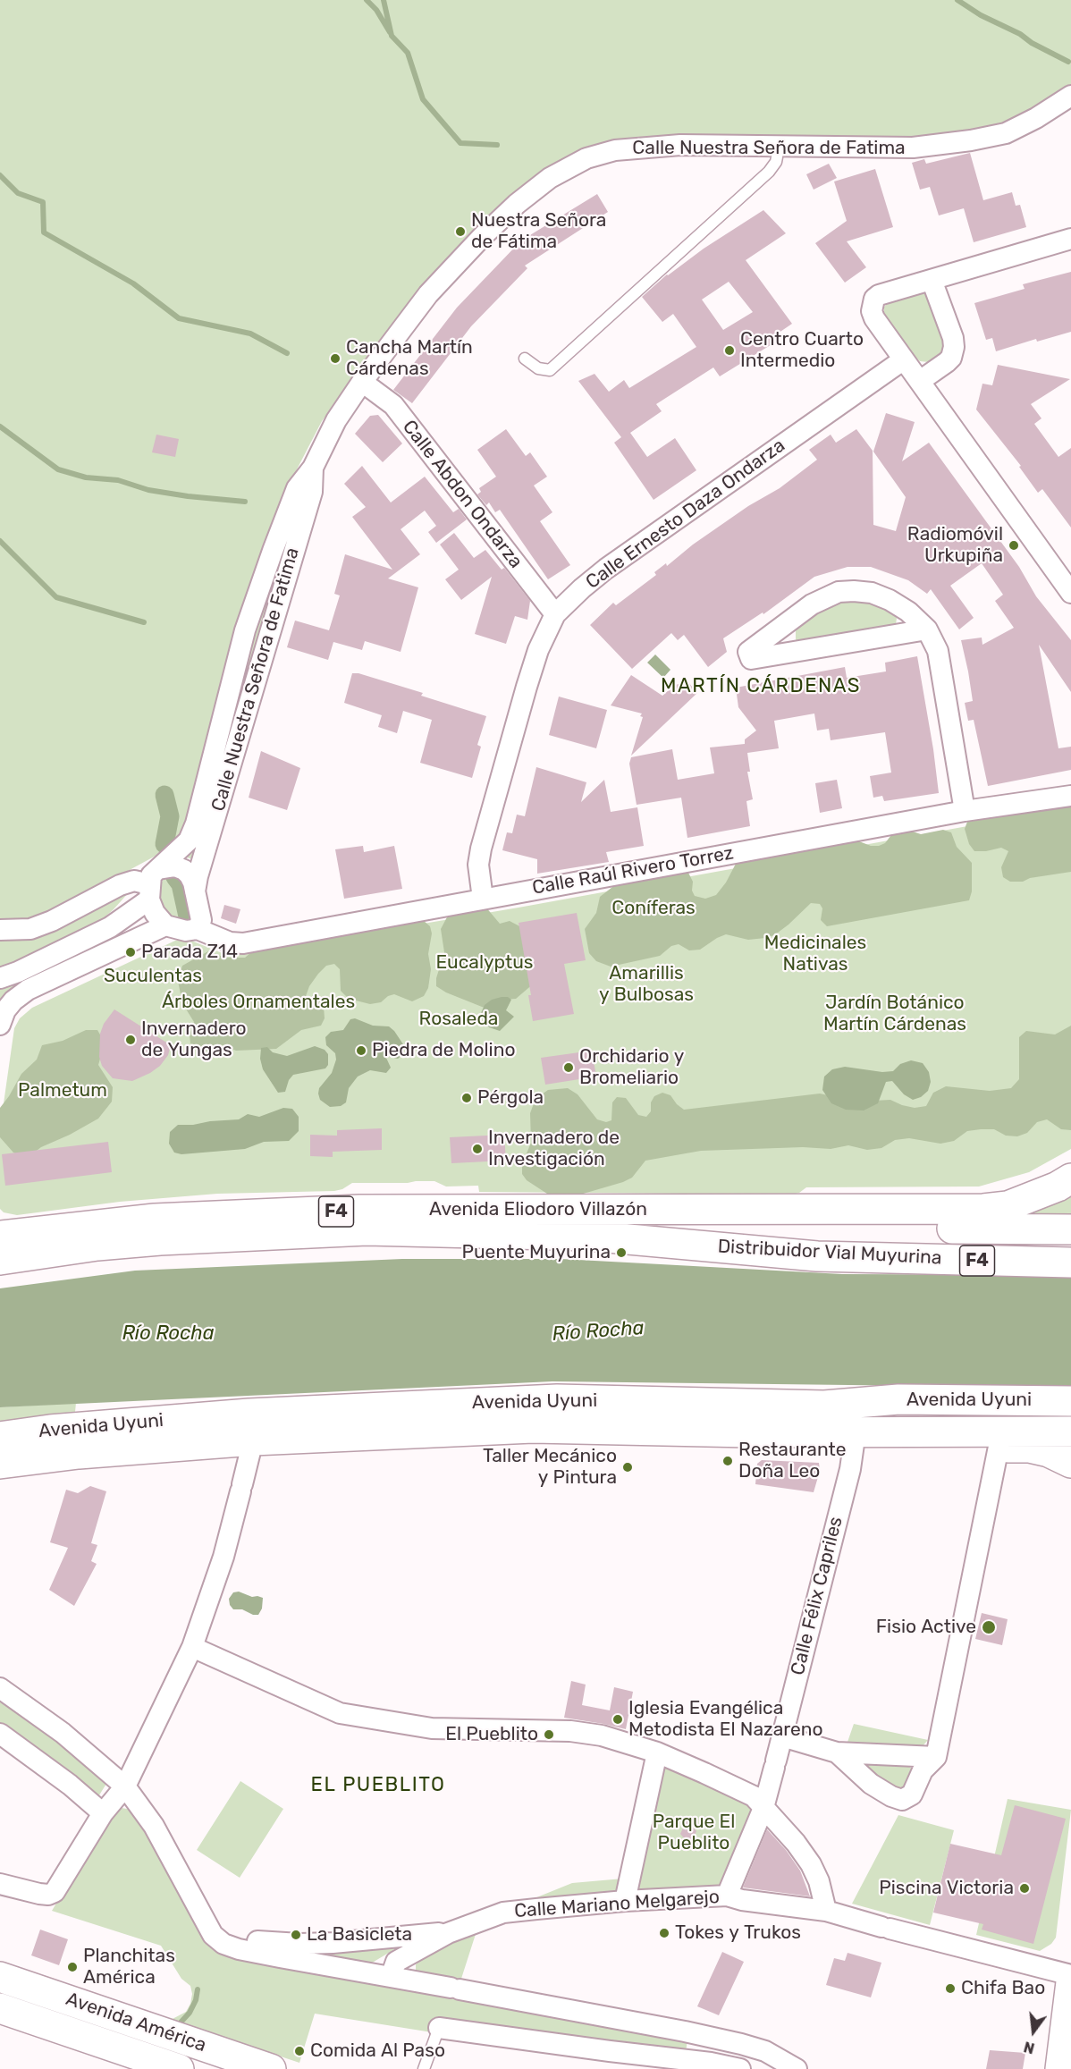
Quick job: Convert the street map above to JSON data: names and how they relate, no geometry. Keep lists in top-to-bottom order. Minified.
{"streets":{"main road":["Avenida Eliodoro Villazón","F4","Distribuidor Vial Muyurina","Avenida Uyuni","Avenida América"],"street":["Calle Nuestra Señora de Fatima","Calle Abdon Ondarza","Calle Ernesto Daza Ondarza","Calle Raúl Rivero Torrez","Calle Félix Capriles","Calle Mariano Melgarejo"]},"crossings":[["Calle Nuestra Señora de Fatima","Calle Abdon Ondarza"],["Calle Nuestra Señora de Fatima","Calle Raúl Rivero Torrez"],["Calle Abdon Ondarza","Calle Ernesto Daza Ondarza"],["Calle Ernesto Daza Ondarza","Calle Raúl Rivero Torrez"],["Avenida Eliodoro Villazón","Distribuidor Vial Muyurina"],["Avenida Uyuni","Calle Félix Capriles"],["Calle Félix Capriles","Calle Mariano Melgarejo"]],"districts":["MARTÍN CÁRDENAS","EL PUEBLITO"],"water":["Río Rocha"],"parks":["Coníferas","Medicinales Nativas","Eucalyptus","Amarillis y Bulbosas","Suculentas","Árboles Ornamentales","Jardín Botánico Martín Cárdenas","Rosaleda","Palmetum","Parque El Pueblito"],"places":["Nuestra Señora de Fátima","Centro Cuarto Intermedio","Cancha Martín Cárdenas","Radiomóvil Urkupiña","Parada Z14","Invernadero de Yungas","Piedra de Molino","Orchidario y Bromeliario","Pérgola","Invernadero de Investigación","Puente Muyurina","Restaurante Doña Leo","Taller Mecánico y Pintura","Fisio Active","Iglesia Evangélica Metodista El Nazareno","El Pueblito","Piscina Victoria","Tokes y Trukos","La Basicleta","Planchitas América","Chifa Bao","Comida Al Paso"],"north":"bottom"}
